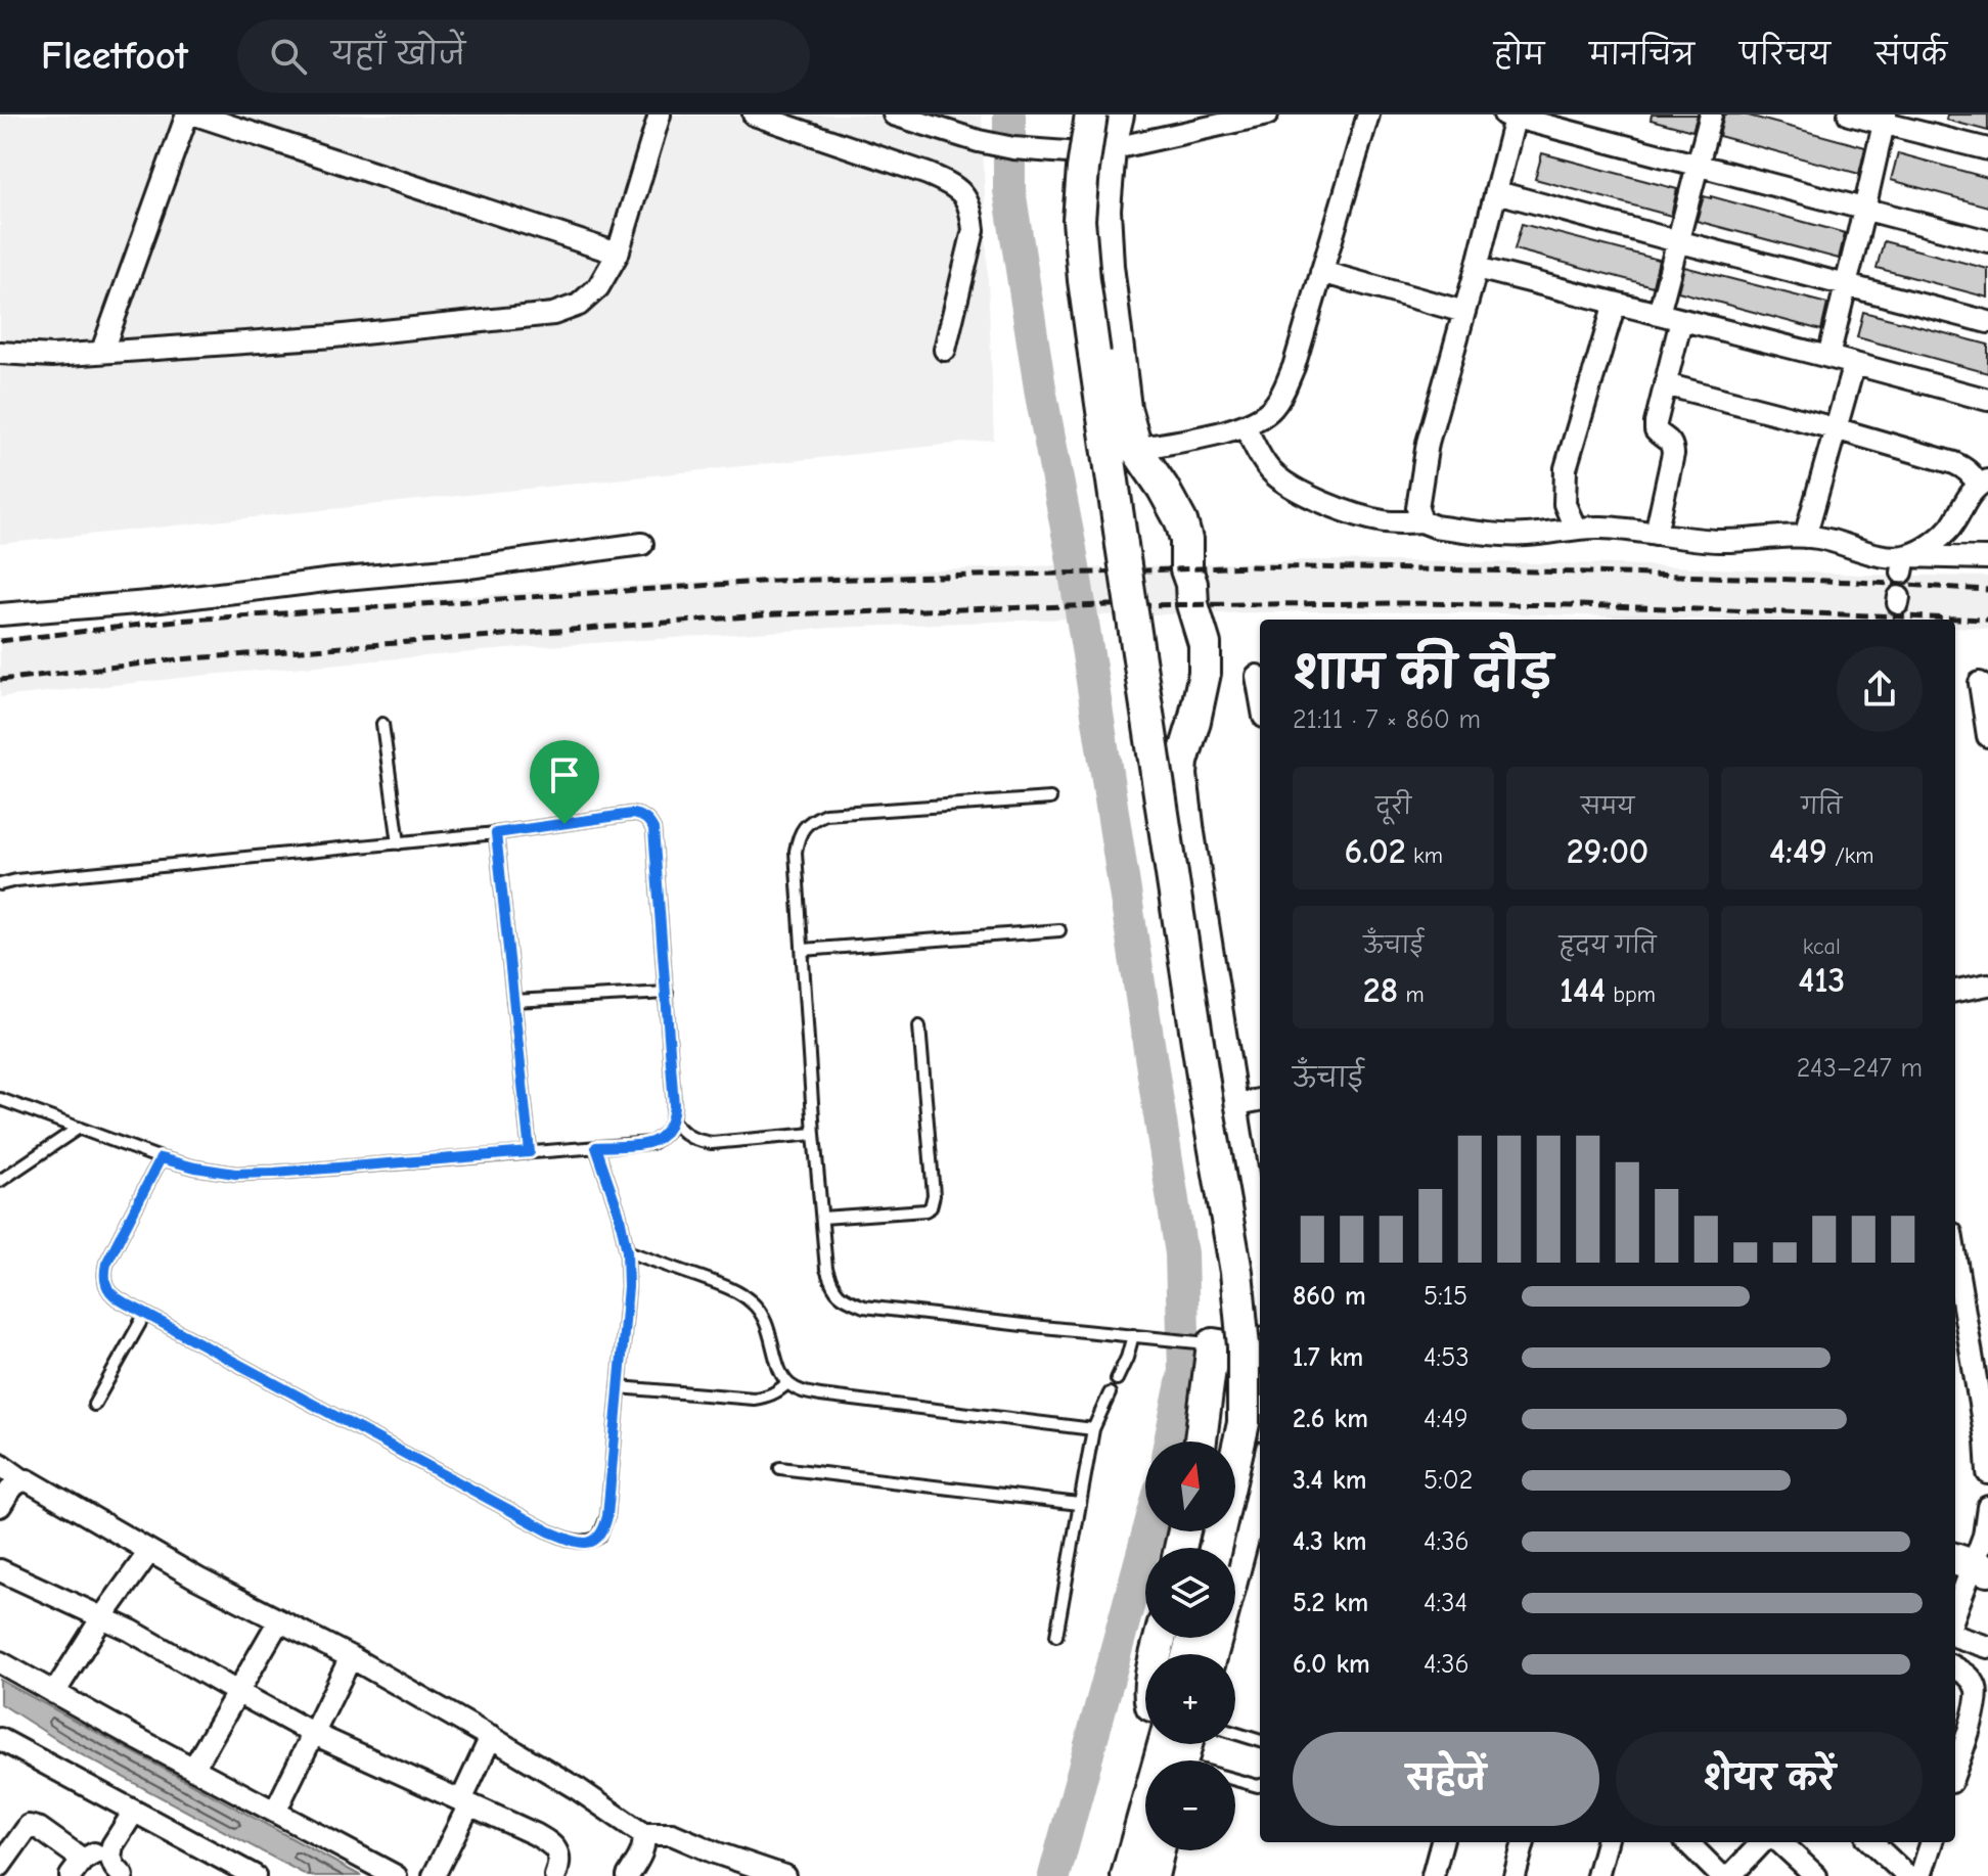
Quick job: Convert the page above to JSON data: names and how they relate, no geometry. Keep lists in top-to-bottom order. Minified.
{"north":"top","page":{"header":"Fleetfoot","search":"यहाँ खोजें","nav":["होम","मानचित्र","परिचय","संपर्क"],"heading":["शाम की दौड़","21:11 · 7 × 860 m"],"stats":[["दूरी","6.02 km"],["समय","29:00"],["गति","4:49 /km"],["ऊँचाई","28 m"],["हृदय गति","144 bpm"],["kcal","413"]],"chart":["ऊँचाई","243–247 m"],"list":[{"name":"860 m","note":"5:15"},{"name":"1.7 km","note":"4:53"},{"name":"2.6 km","note":"4:49"},{"name":"3.4 km","note":"5:02"},{"name":"4.3 km","note":"4:36"},{"name":"5.2 km","note":"4:34"},{"name":"6.0 km","note":"4:36"}],"map_buttons":["+","−"],"buttons":["सहेजें","शेयर करें"]}}
